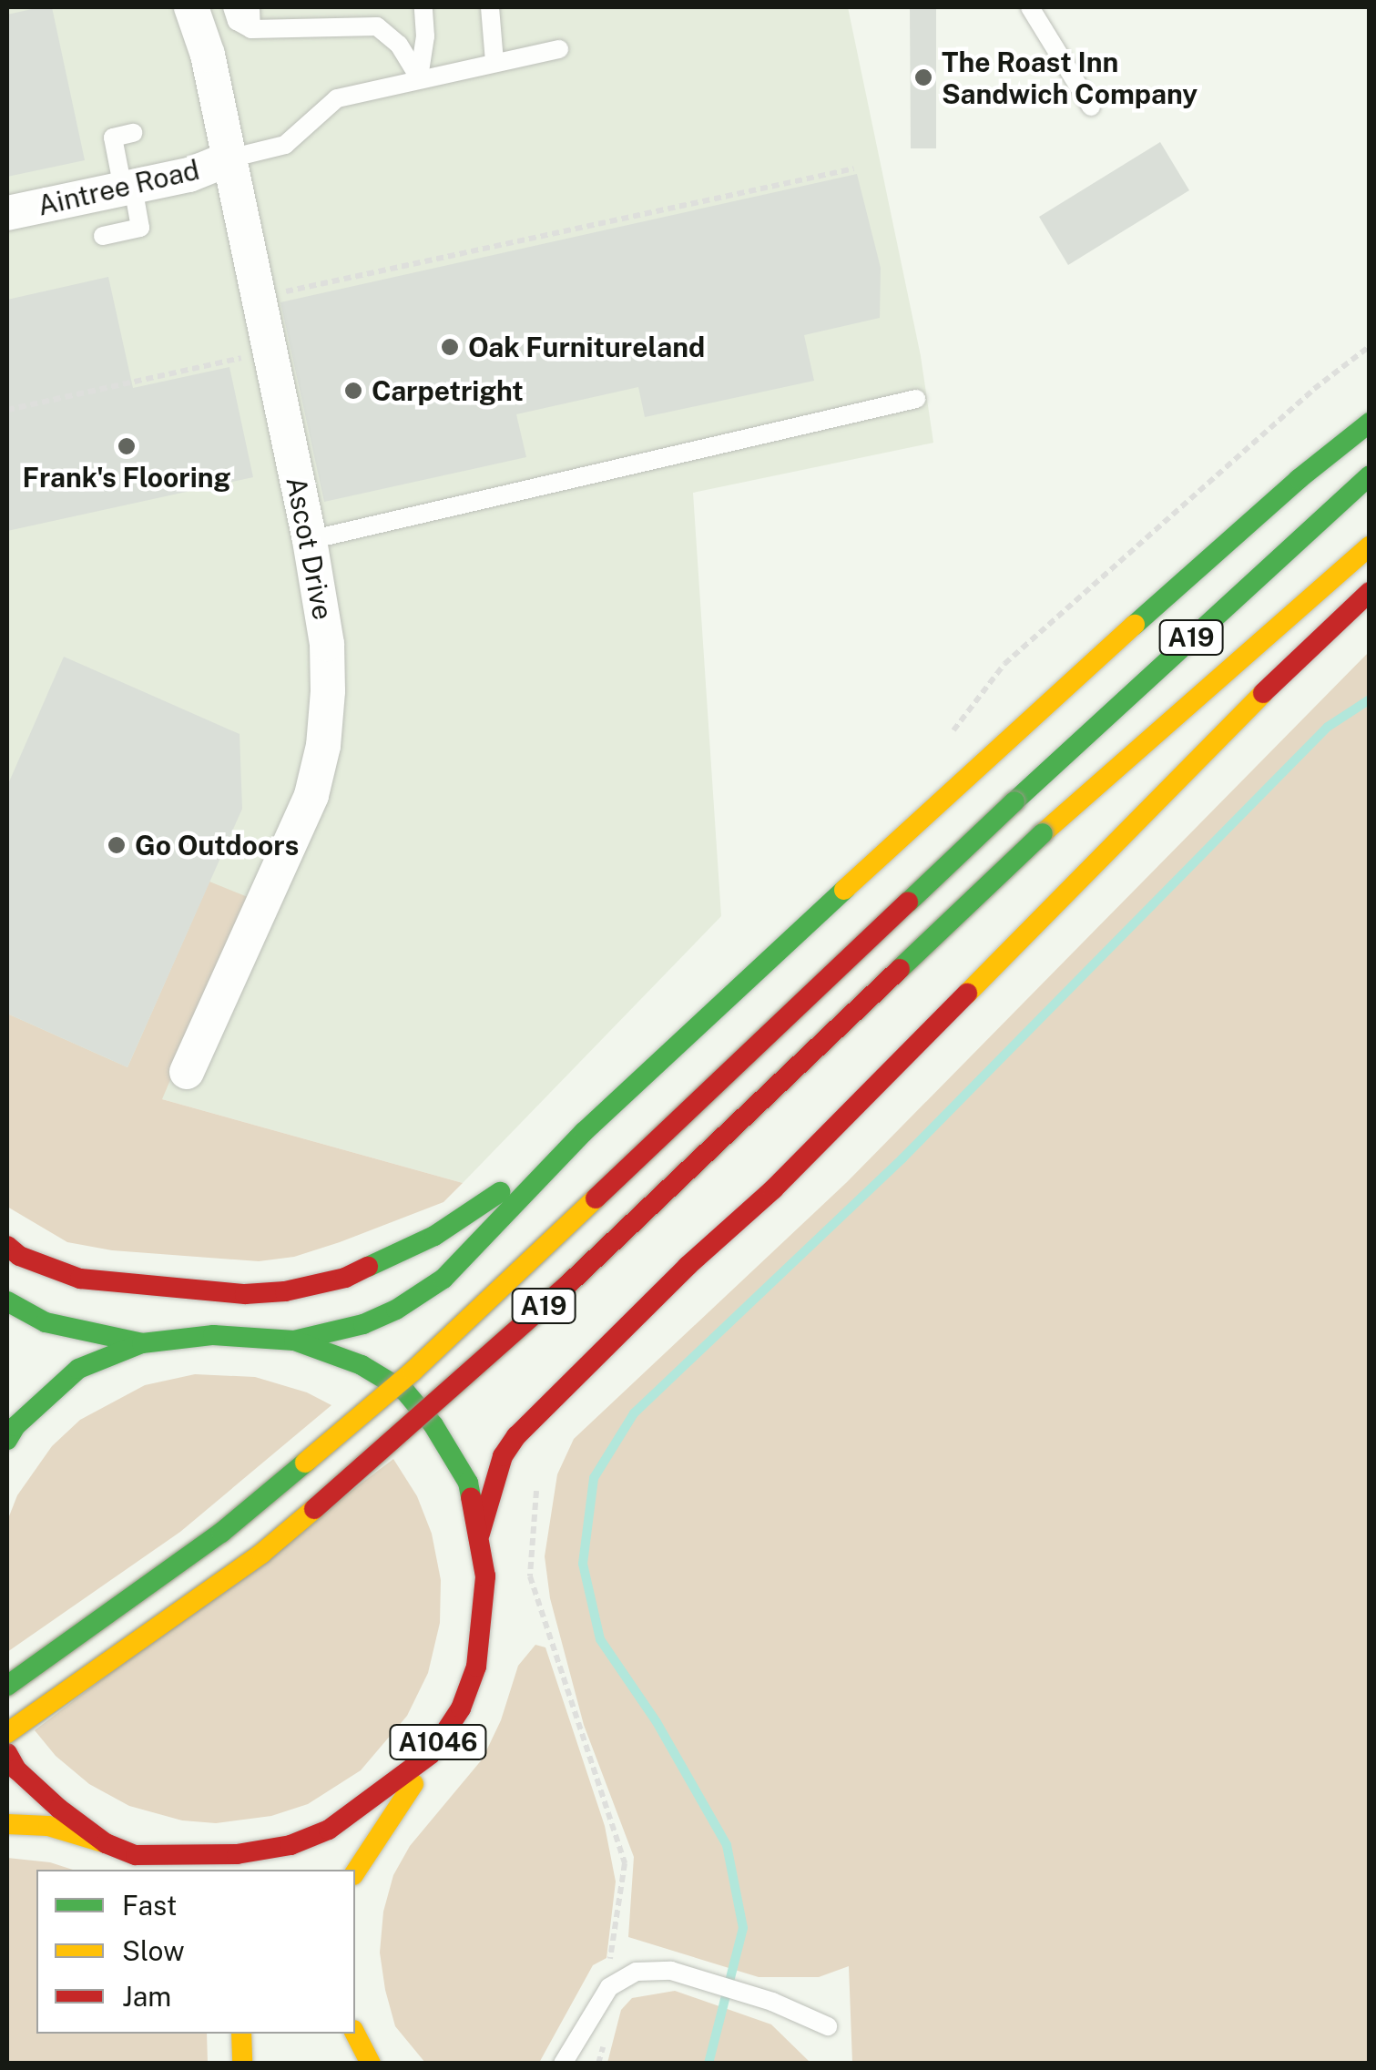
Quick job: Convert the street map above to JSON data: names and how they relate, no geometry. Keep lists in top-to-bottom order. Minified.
{"streets":{"main road":["A19","A1046"],"street":["Aintree Road","Ascot Drive"]},"crossings":[["Aintree Road","Ascot Drive"],["A19","A1046"]],"places":["The Roast Inn Sandwich Company","Oak Furnitureland","Carpetright","Frank's Flooring","Go Outdoors"],"legend":["Fast","Slow","Jam"]}
